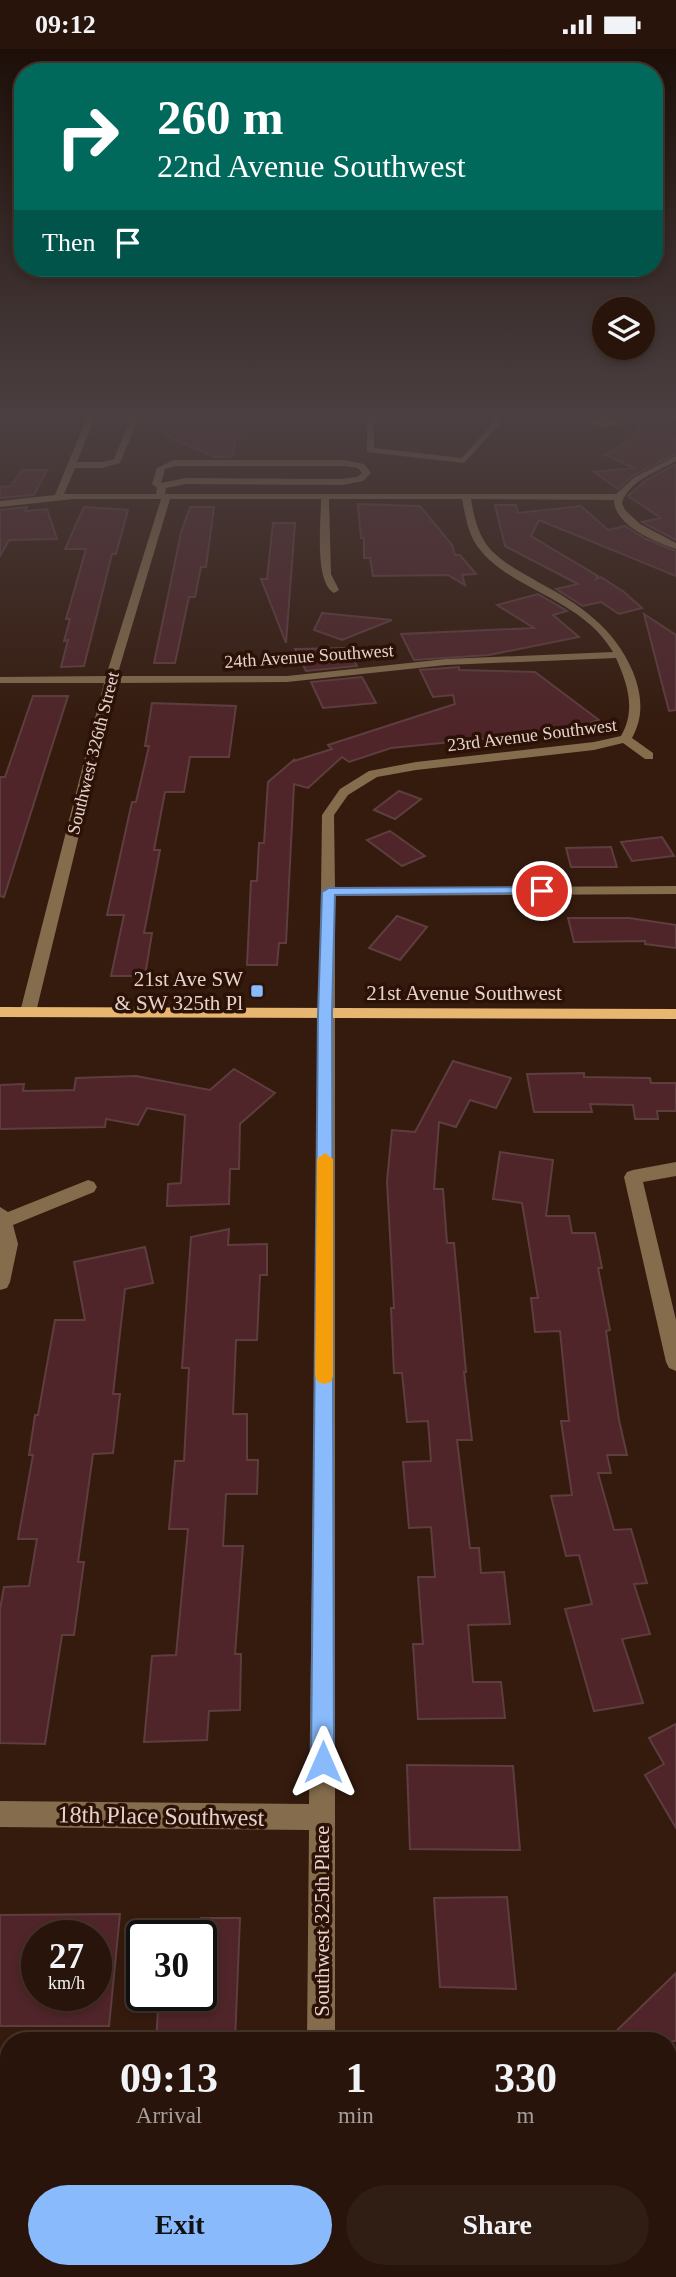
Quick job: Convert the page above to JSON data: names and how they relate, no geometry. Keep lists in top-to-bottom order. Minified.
{"streets":{"main road":["21st Avenue Southwest"],"street":["24th Avenue Southwest","23rd Avenue Southwest","Southwest 326th Street","18th Place Southwest","Southwest 325th Place"]},"crossings":[["24th Avenue Southwest","Southwest 326th Street"],["23rd Avenue Southwest","Southwest 325th Place"],["Southwest 326th Street","21st Avenue Southwest"],["21st Avenue Southwest","Southwest 325th Place"],["18th Place Southwest","Southwest 325th Place"]],"places":{"transit":["21st Ave SW & SW 325th Pl"]},"page":{"status":"09:12","turn":["260 m","22nd Avenue Southwest"],"then":"Then","speed":"27 km/h","limit":"30","eta":["09:13","Arrival","1","min","330","m"],"buttons":["Exit","Share"]}}
